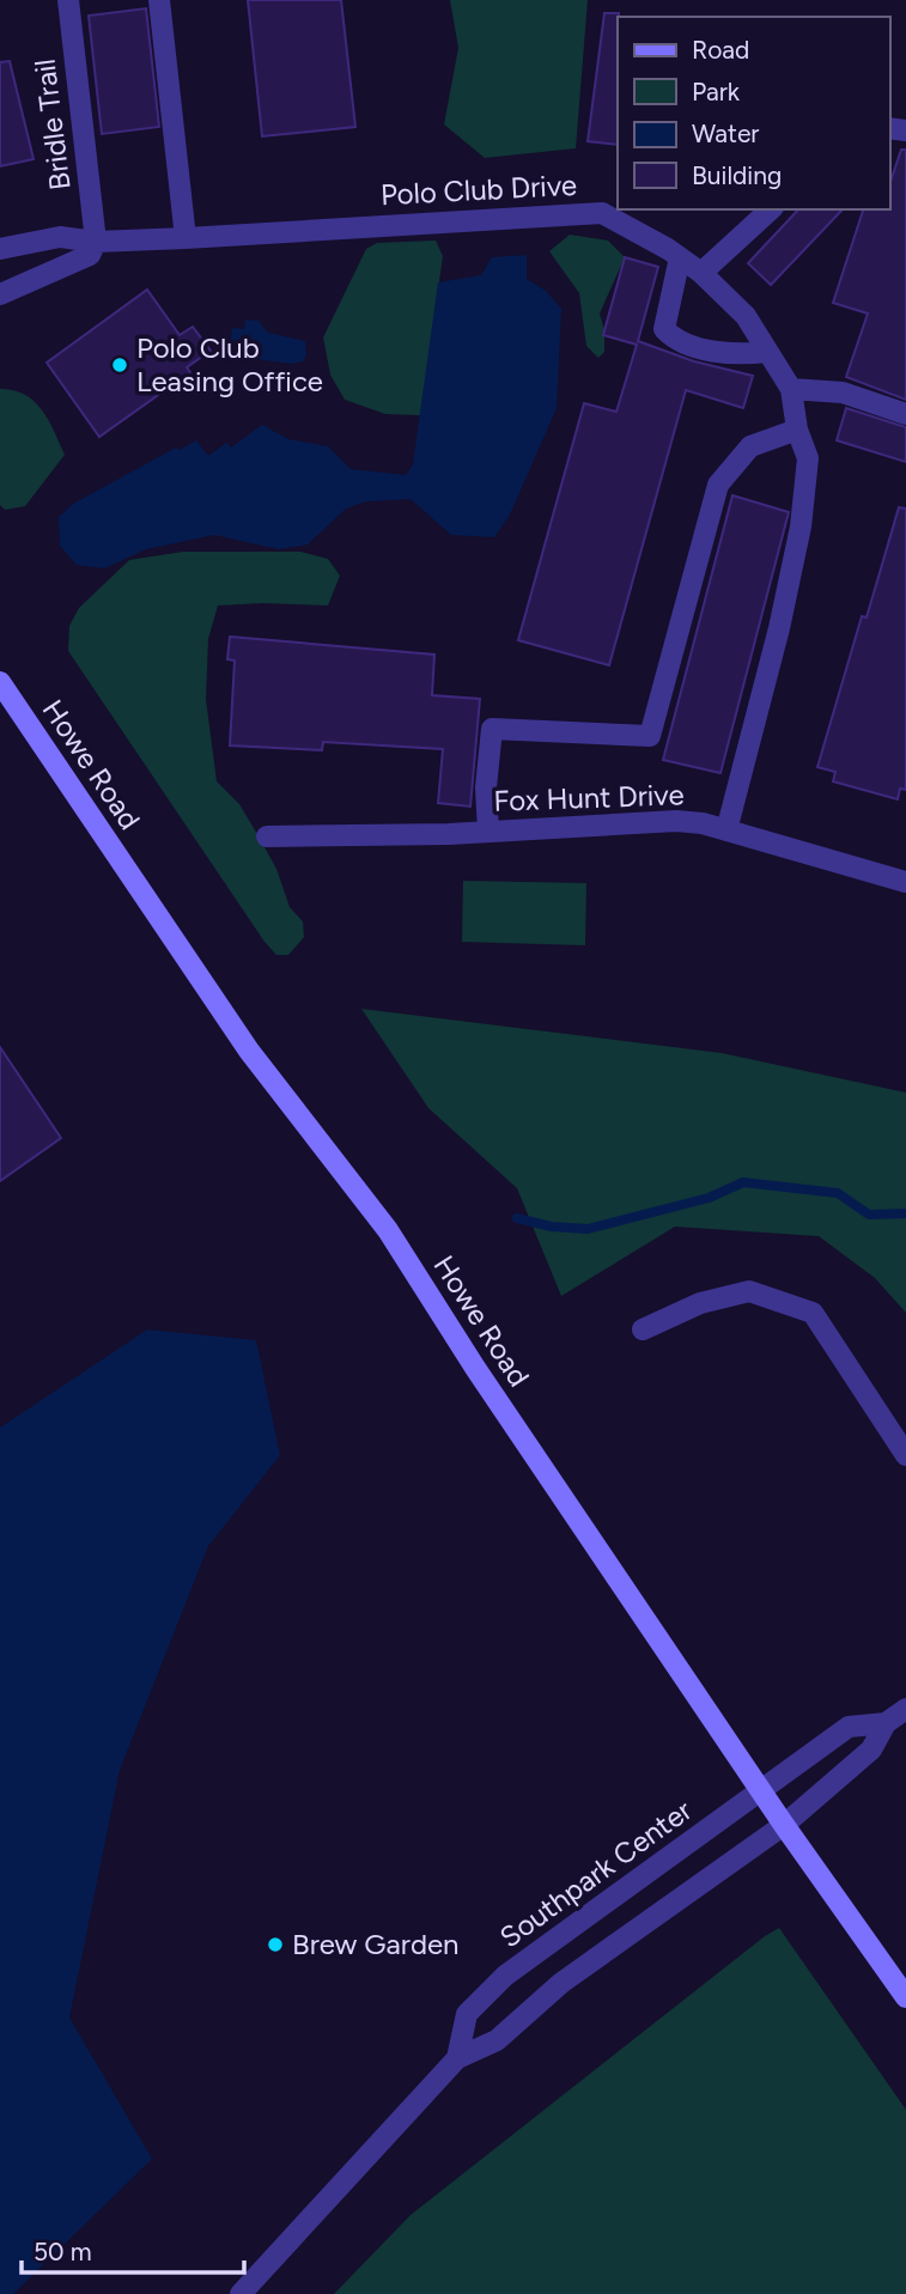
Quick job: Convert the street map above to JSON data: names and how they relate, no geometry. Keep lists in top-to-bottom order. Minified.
{"streets":{"street":["Bridle Trail","Polo Club Drive","Howe Road","Fox Hunt Drive","Southpark Center"]},"crossings":[["Bridle Trail","Polo Club Drive"],["Polo Club Drive","Fox Hunt Drive"],["Howe Road","Southpark Center"]],"places":["Polo Club Leasing Office","Brew Garden"],"legend":["Road","Park","Water","Building"],"scale_bar":"50 m"}
